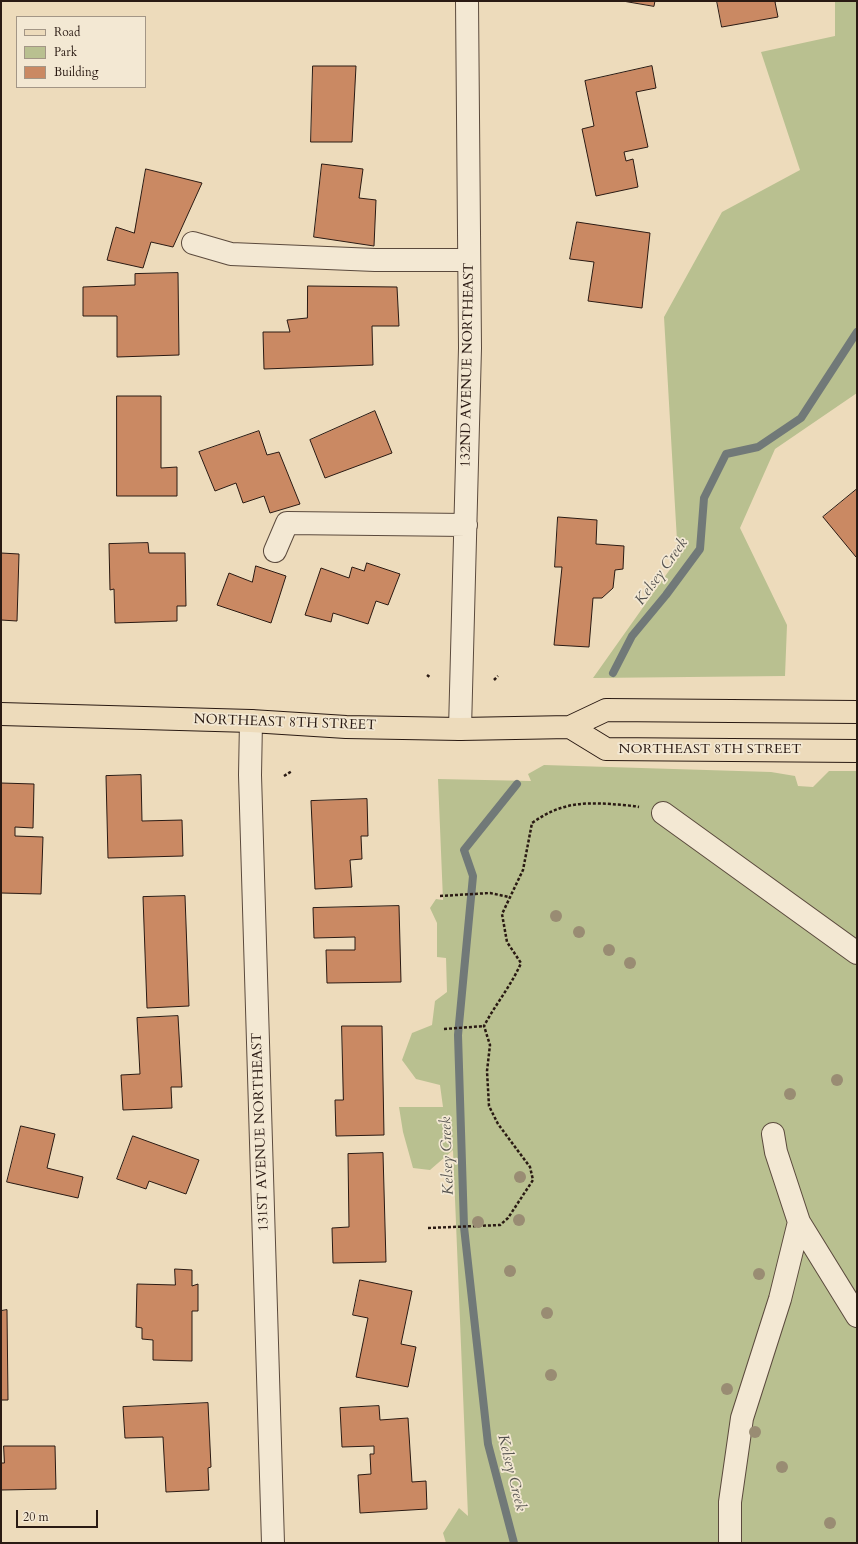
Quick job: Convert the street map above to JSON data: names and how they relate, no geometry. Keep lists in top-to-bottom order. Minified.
{"streets":{"main road":["NORTHEAST 8TH STREET"],"street":["132ND AVENUE NORTHEAST","131ST AVENUE NORTHEAST"]},"crossings":[["132ND AVENUE NORTHEAST","NORTHEAST 8TH STREET"],["NORTHEAST 8TH STREET","131ST AVENUE NORTHEAST"]],"water":["Kelsey Creek"],"legend":["Road","Park","Building"],"scale_bar":"20 m"}
